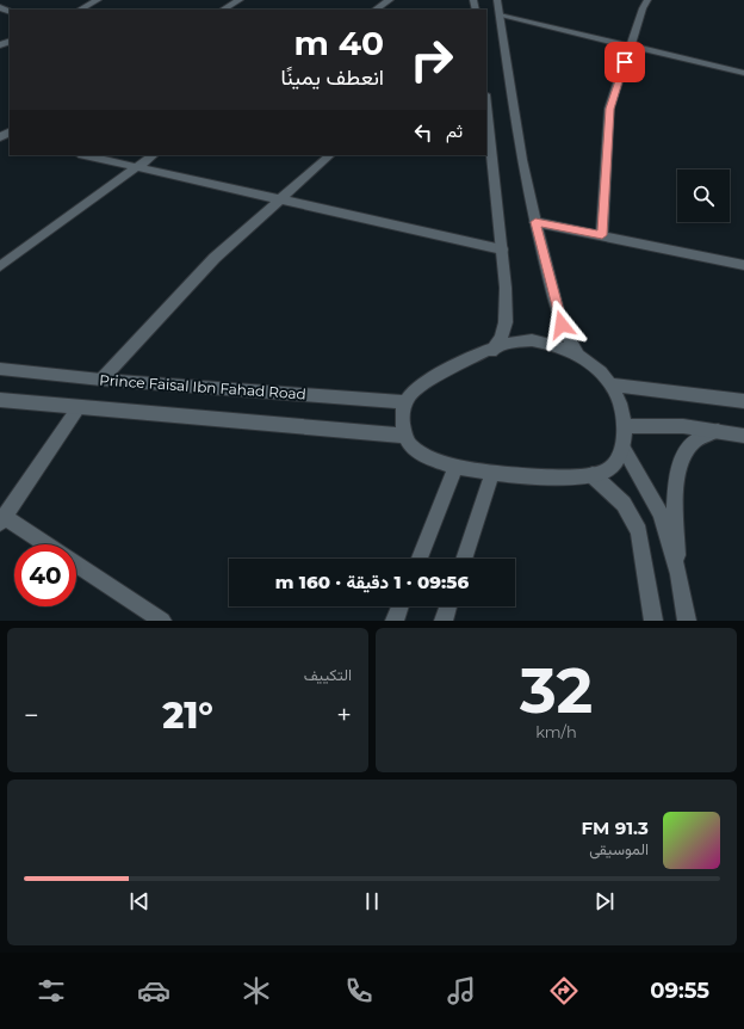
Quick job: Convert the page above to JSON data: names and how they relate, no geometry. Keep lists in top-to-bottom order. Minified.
{"streets":{"street":["Prince Faisal Ibn Fahad Road"]},"page":{"turn":["40 m","انعطف يمينًا"],"then":"ثم","limit":"40","trip":"09:56 · 1 دقيقة · 160 m","tile":[["32","km/h"],"التكييف"],"heat":["−","21°","+"],"song":["91.3 FM","الموسيقى"],"tabs":"09:55"}}
